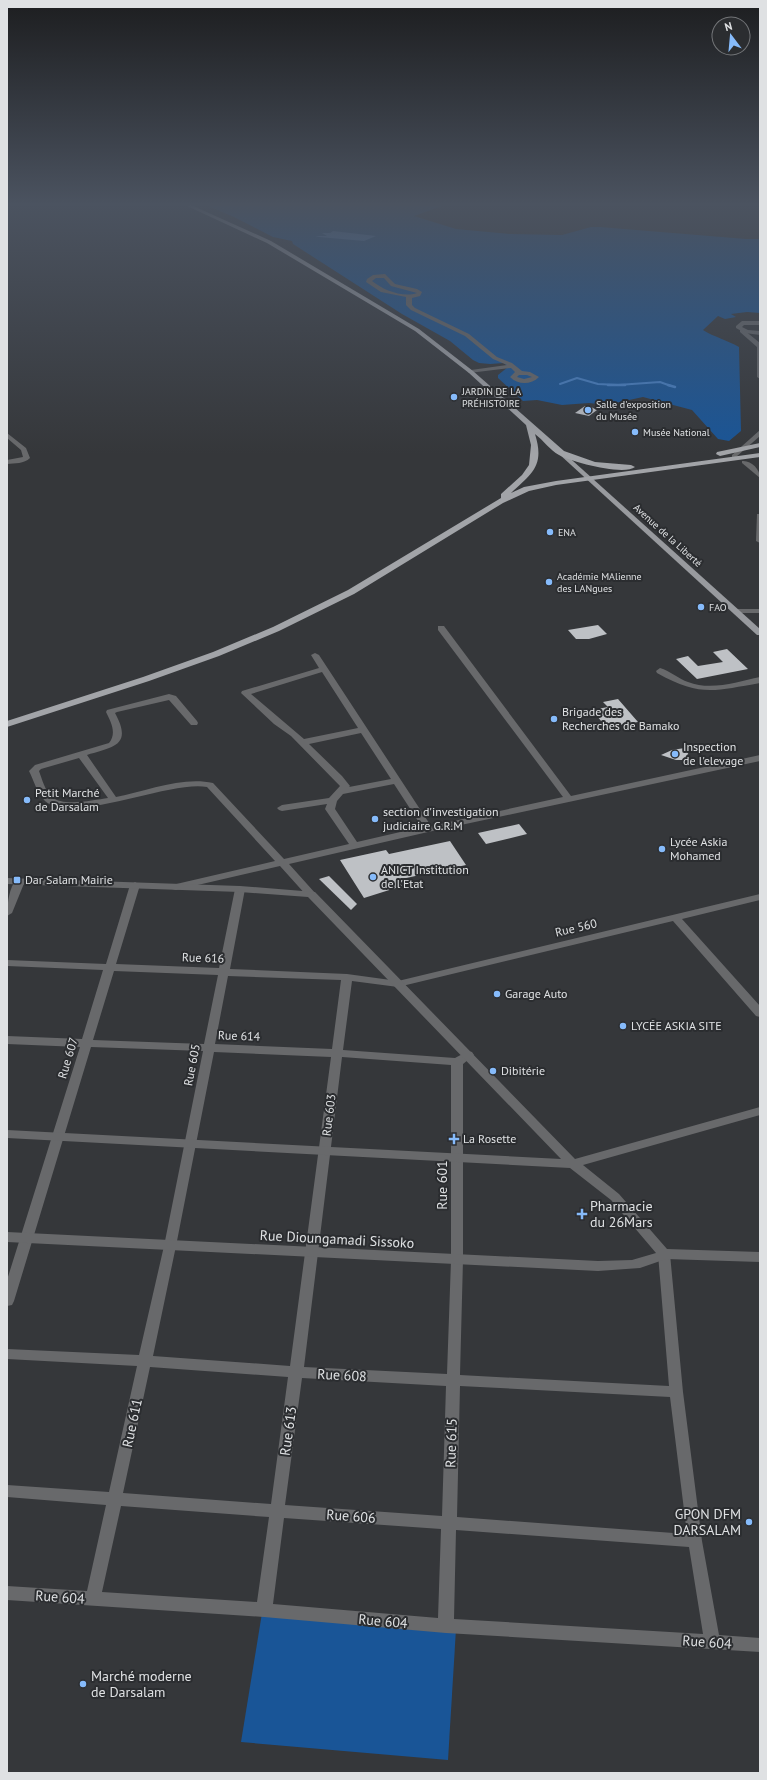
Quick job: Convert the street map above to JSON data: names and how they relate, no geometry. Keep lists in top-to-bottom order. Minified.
{"streets":{"main road":["Avenue de la Liberté"],"street":["Rue 560","Rue 616","Rue 614","Rue 607","Rue 605","Rue 603","Rue 601","Rue Dioungamadi Sissoko","Rue 608","Rue 611","Rue 613","Rue 615","Rue 606","Rue 604"]},"crossings":[["Rue 560","Rue 616"],["Rue 616","Rue 607"],["Rue 616","Rue 605"],["Rue 616","Rue 603"],["Rue 614","Rue 607"],["Rue 614","Rue 605"],["Rue 614","Rue 603"],["Rue 614","Rue 601"],["Rue 607","Rue Dioungamadi Sissoko"],["Rue 605","Rue Dioungamadi Sissoko"],["Rue 605","Rue 611"],["Rue 603","Rue Dioungamadi Sissoko"],["Rue 603","Rue 613"],["Rue 601","Rue Dioungamadi Sissoko"],["Rue 601","Rue 615"],["Rue Dioungamadi Sissoko","Rue 611"],["Rue Dioungamadi Sissoko","Rue 613"],["Rue Dioungamadi Sissoko","Rue 615"],["Rue 608","Rue 611"],["Rue 608","Rue 613"],["Rue 608","Rue 615"],["Rue 611","Rue 606"],["Rue 611","Rue 604"],["Rue 613","Rue 606"],["Rue 613","Rue 604"],["Rue 615","Rue 606"],["Rue 615","Rue 604"]],"places":{"other":["JARDIN DE LA PRÉHISTOIRE","Salle d'exposition du Musée","Musée National","ENA","Académie MAlienne des LANgues","FAO","Brigade des Recherches de Bamako","Inspection de l'elevage","Petit Marché de Darsalam","section d'investigation judiciaire G.R.M","Lycée Askia Mohamed","ANICT Institution de l'Etat","Garage Auto","LYCÉE ASKIA SITE","Dibitérie","GPON DFM DARSALAM","Marché moderne de Darsalam"],"transit":["Dar Salam Mairie"],"health":["La Rosette","Pharmacie du 26Mars"]},"north":"top"}
